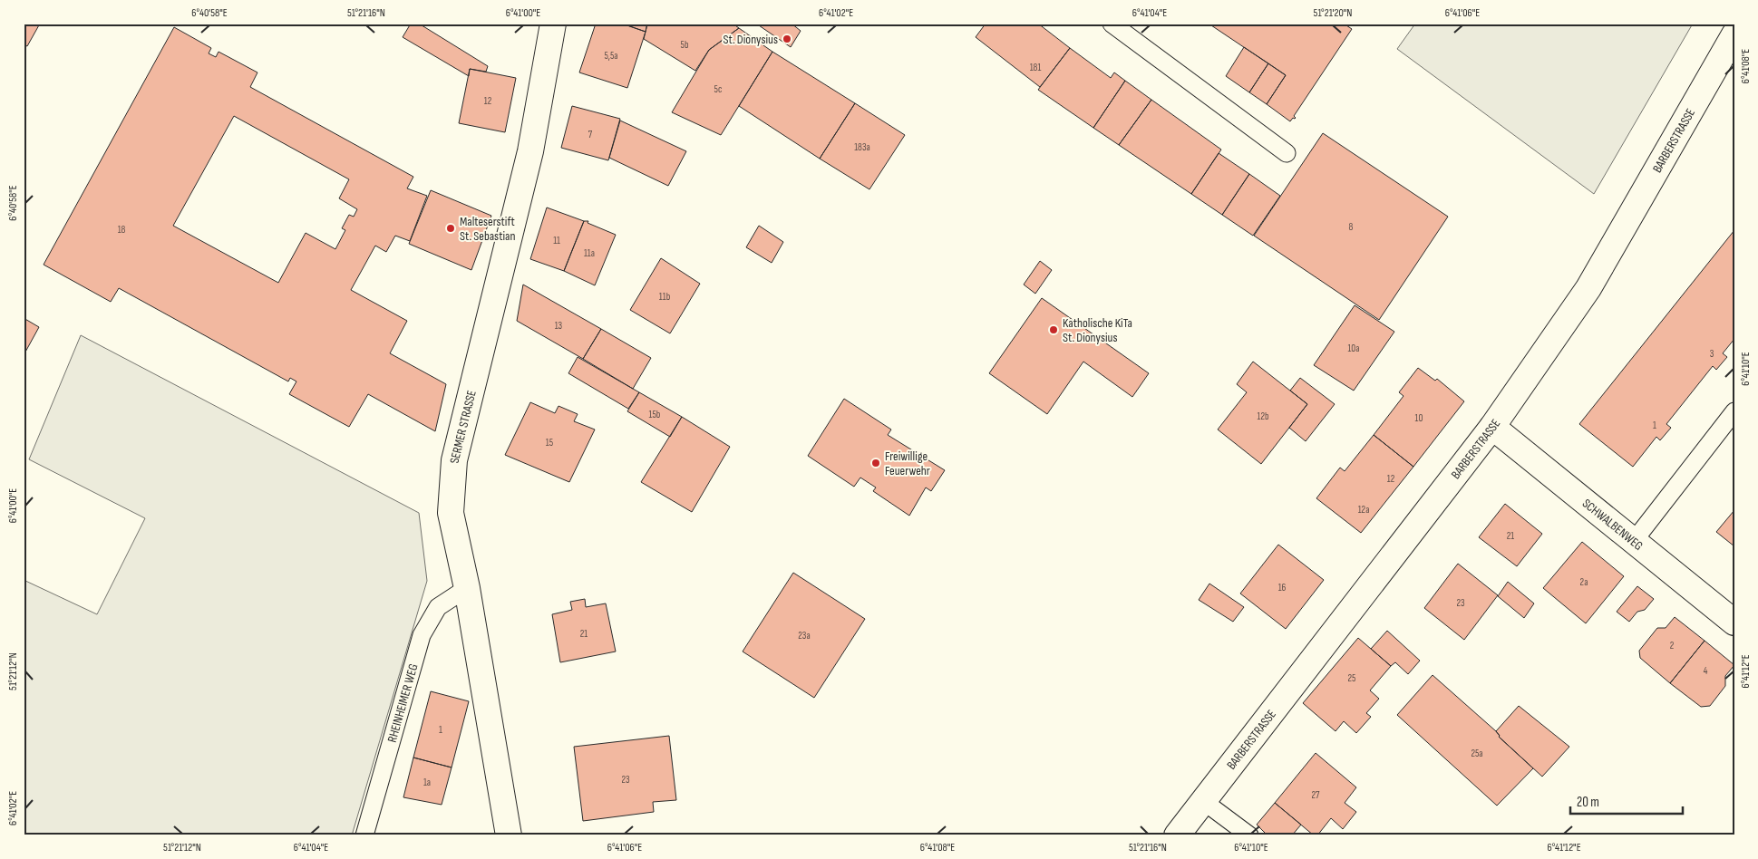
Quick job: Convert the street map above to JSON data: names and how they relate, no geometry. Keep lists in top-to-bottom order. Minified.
{"streets":{"street":["BARBERSTRASSE","SERMER STRASSE","SCHWALBENWEG"],"lane":["RHEINHEIMER WEG"]},"crossings":[["BARBERSTRASSE","SCHWALBENWEG"],["SERMER STRASSE","RHEINHEIMER WEG"]],"places":["St. Dionysius","Malteserstift St. Sebastian","Katholische KiTa St. Dionysius","Freiwillige Feuerwehr"],"house_numbers":["5b","5,5a","181","5c","12","7","183a","8","18","11","11a","11b","13","10a","3","15b","12b","10","1","15","12","12a","21","2a","16","23","21","23a","2","4","25","1","25a","23","1a","27"],"scale_bar":"20 m","coordinates":["6°40'58\"E","51°21'16\"N","6°41'00\"E","6°41'02\"E","6°41'04\"E","51°21'20\"N","6°41'06\"E","6°41'08\"E","6°41'10\"E","6°41'12\"E","51°21'12\"N"]}
